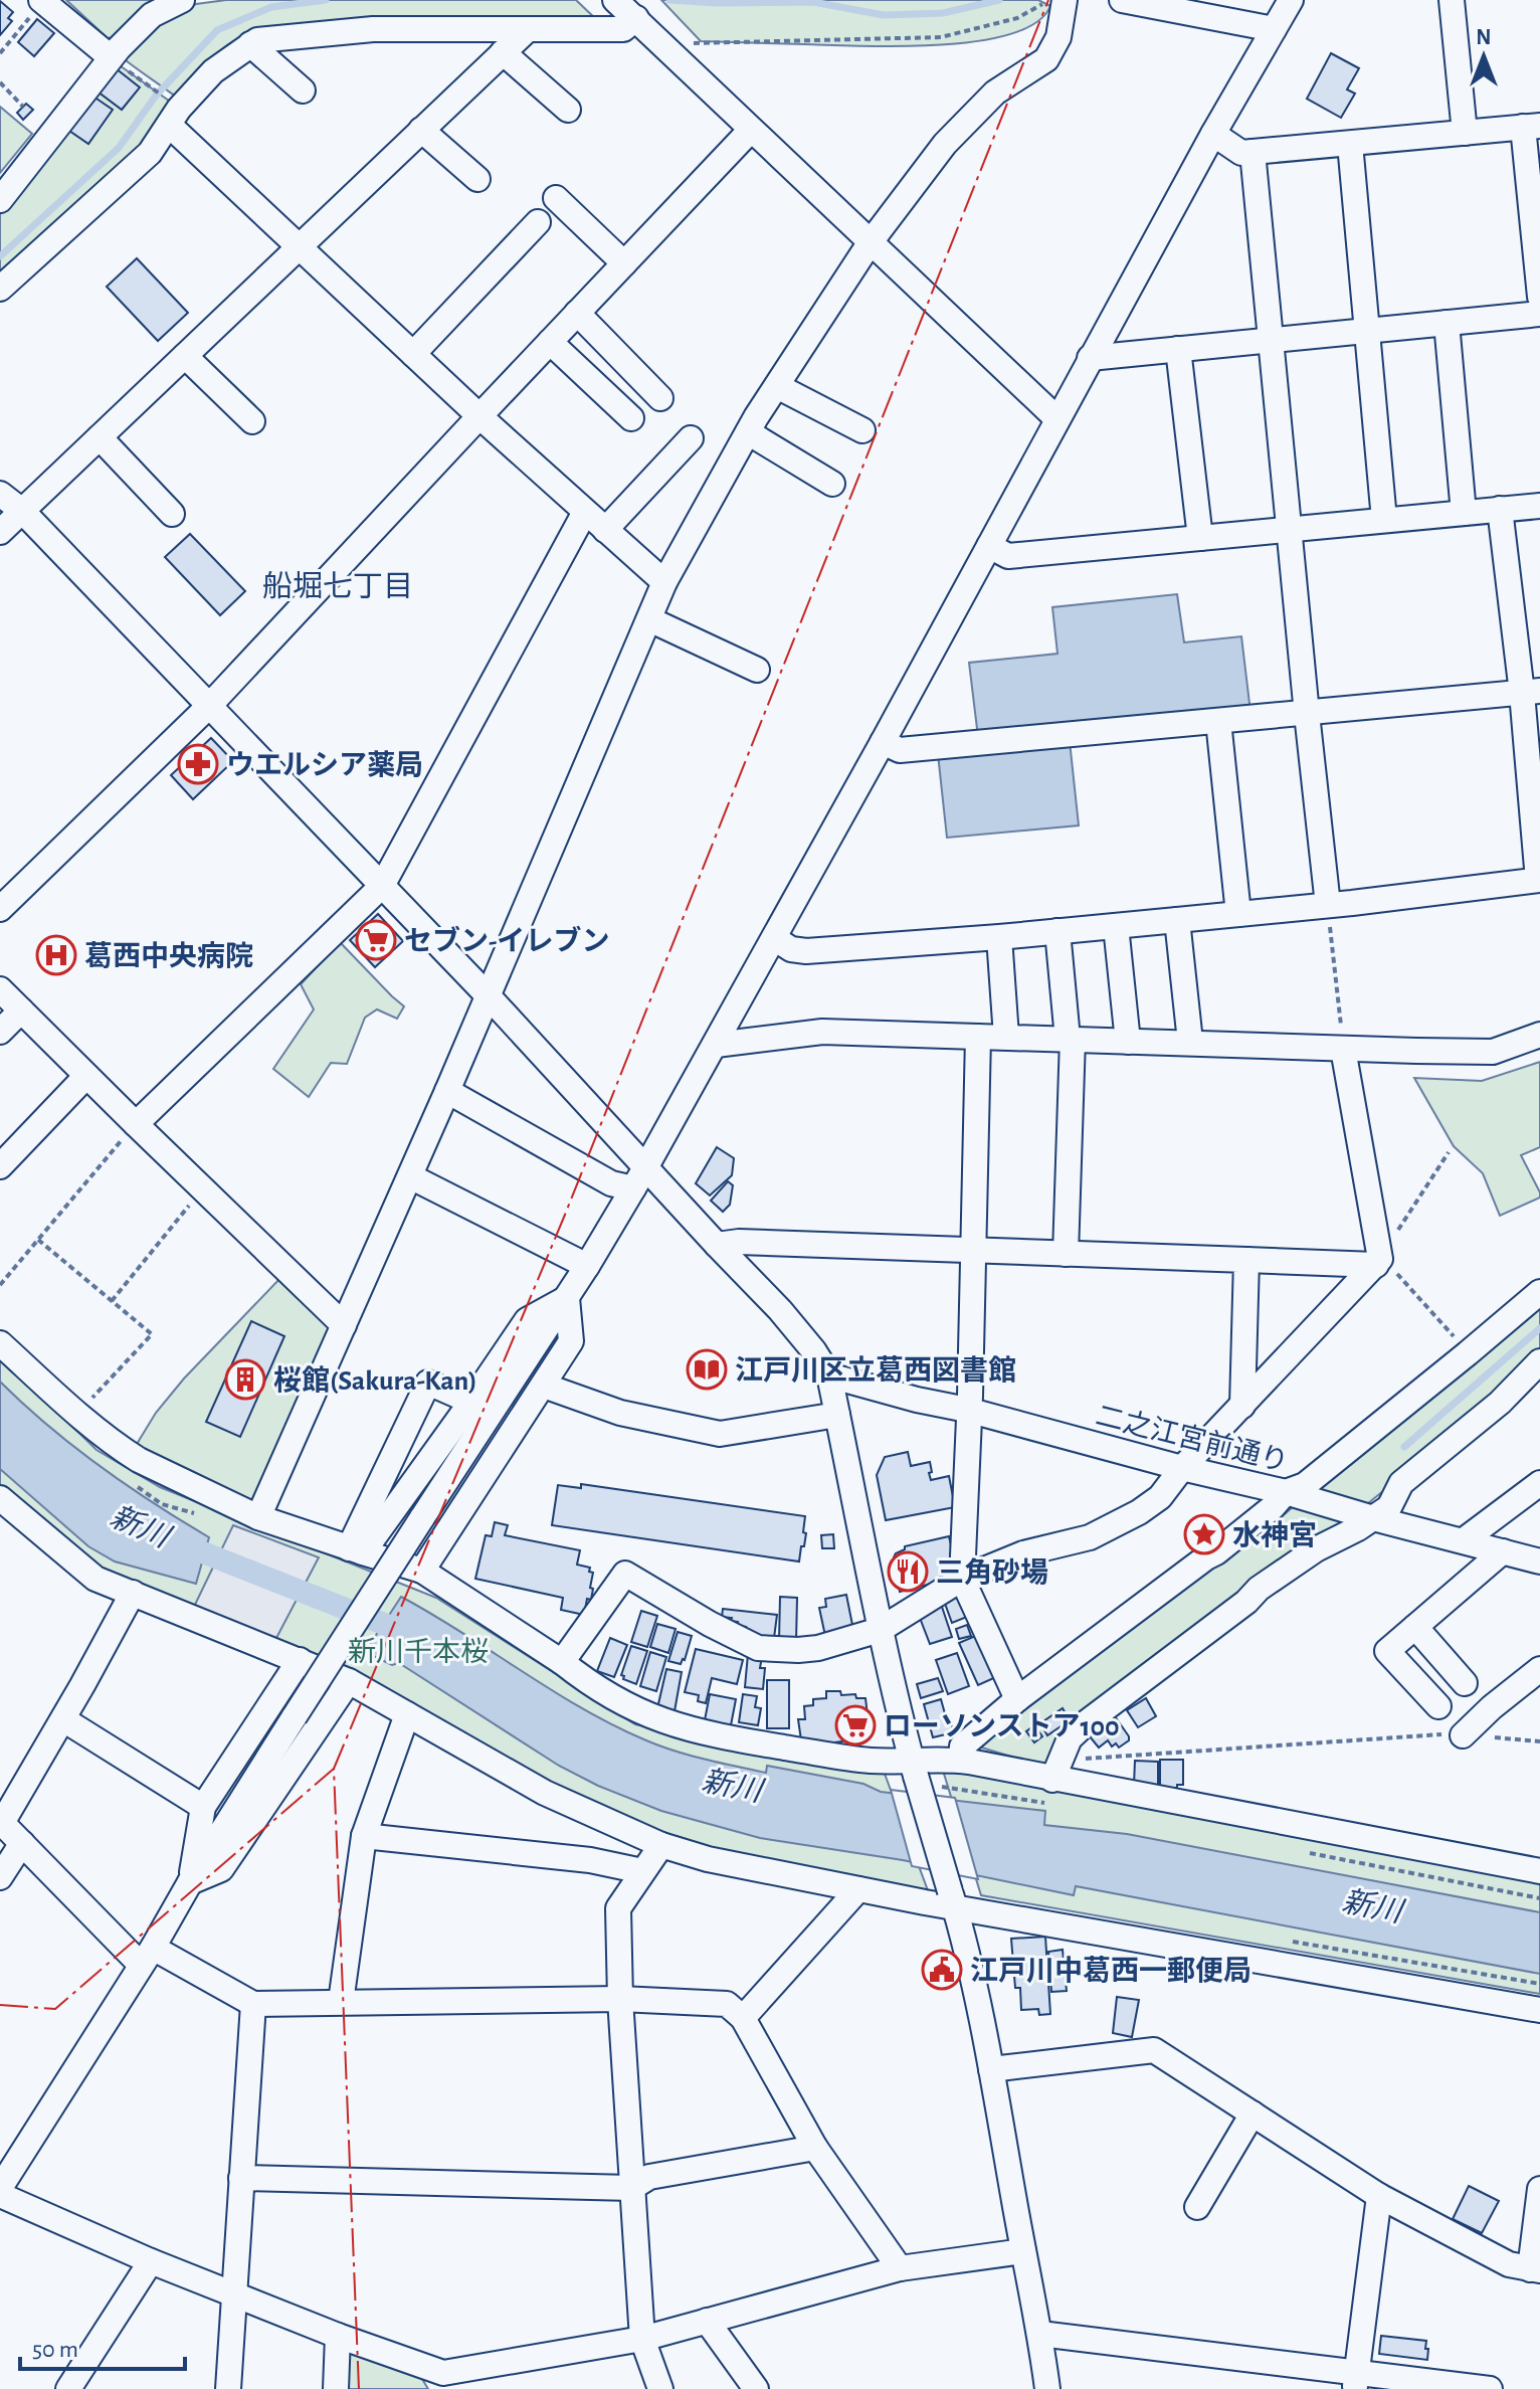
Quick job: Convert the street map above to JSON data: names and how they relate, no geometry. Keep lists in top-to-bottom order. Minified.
{"streets":{"street":["二之江宮前通り"]},"districts":["船堀七丁目"],"water":["新川"],"parks":["新川千本桜"],"places":{"pharmacy":["ウエルシア薬局"],"supermarket":["セブン-イレブン","ローソンストア100"],"hospital":["葛西中央病院"],"library":["江戸川区立葛西図書館"],"building":["桜館(Sakura-Kan)"],"place":["水神宮"],"restaurant":["三角砂場"],"public building":["江戸川中葛西一郵便局"]},"scale_bar":"50 m","north":"top"}
